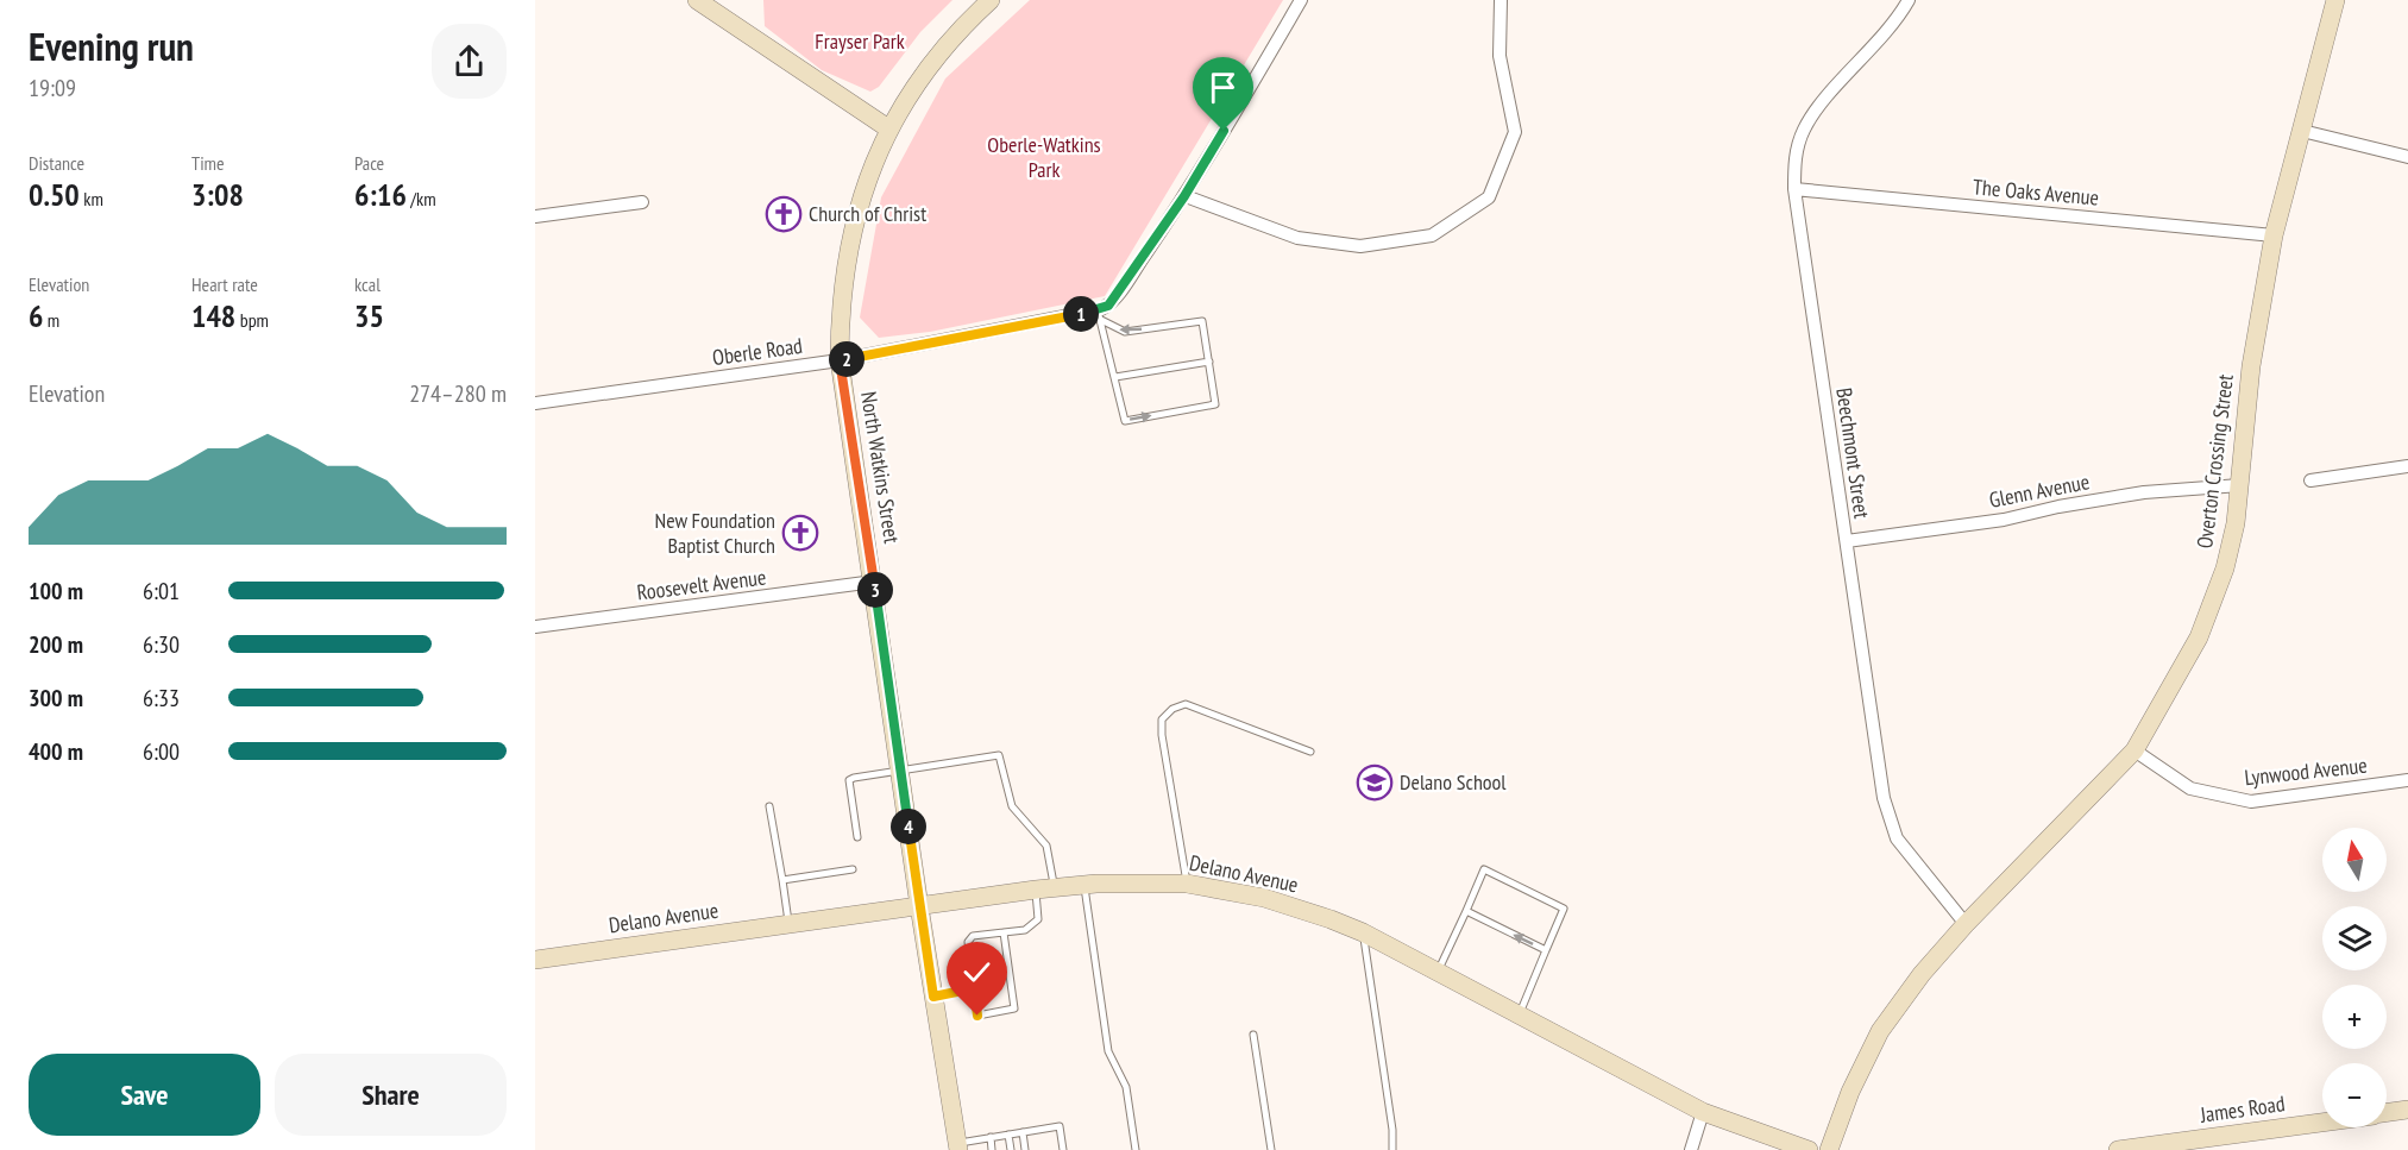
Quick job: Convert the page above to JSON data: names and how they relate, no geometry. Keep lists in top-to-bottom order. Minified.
{"streets":{"main road":["Overton Crossing Street","North Watkins Street","Delano Avenue","James Road"],"street":["The Oaks Avenue","Oberle Road","Beechmont Street","Glenn Avenue","Roosevelt Avenue","Lynwood Avenue"]},"crossings":[["The Oaks Avenue","Beechmont Street"],["The Oaks Avenue","Overton Crossing Street"],["Oberle Road","North Watkins Street"],["Beechmont Street","Overton Crossing Street"],["Beechmont Street","Glenn Avenue"],["Overton Crossing Street","Glenn Avenue"],["Overton Crossing Street","Lynwood Avenue"],["North Watkins Street","Roosevelt Avenue"],["North Watkins Street","Delano Avenue"]],"parks":["Frayser Park","Oberle-Watkins Park"],"places":{"church":["Church of Christ","New Foundation Baptist Church"],"school or university":["Delano School"]},"north":"top","page":{"heading":["Evening run","19:09"],"stats":[["Distance","0.50 km"],["Time","3:08"],["Pace","6:16 /km"],["Elevation","6 m"],["Heart rate","148 bpm"],["kcal","35"]],"pins":["1","2","3","4"],"chart":["Elevation","274–280 m"],"list":[{"name":"100 m","note":"6:01"},{"name":"200 m","note":"6:30"},{"name":"300 m","note":"6:33"},{"name":"400 m","note":"6:00"}],"map_buttons":["+","−"],"buttons":["Save","Share"]}}
